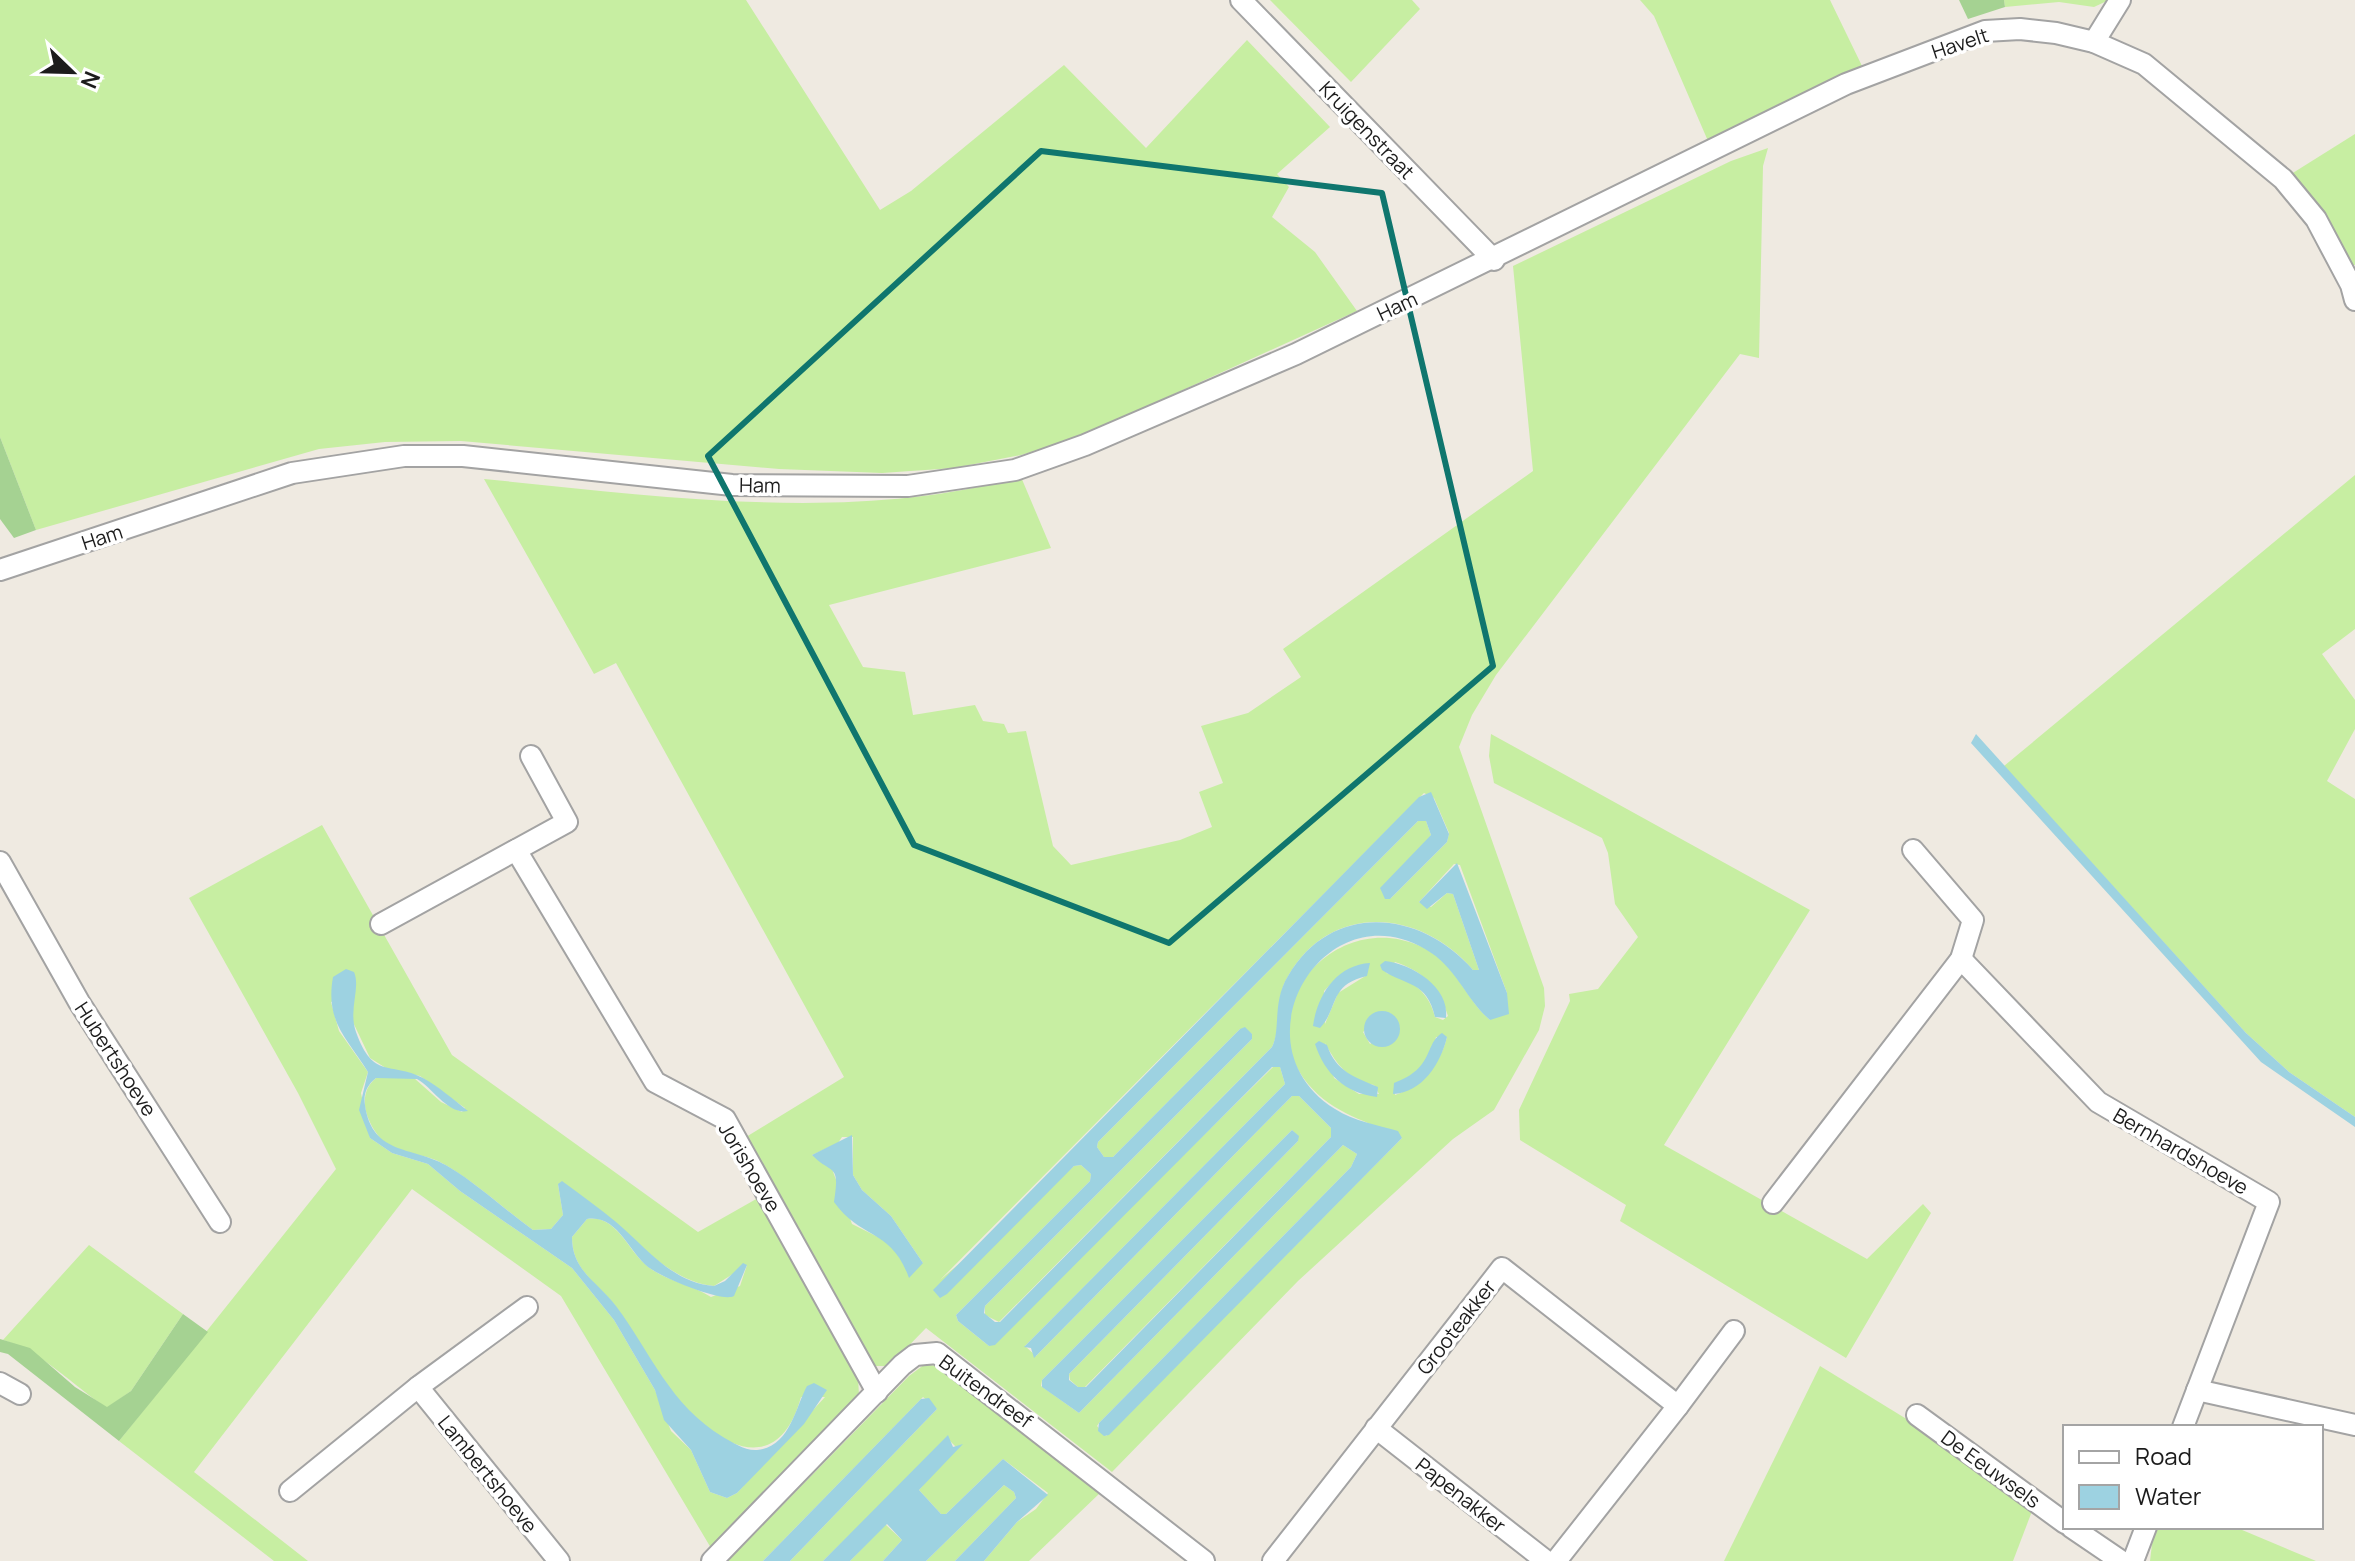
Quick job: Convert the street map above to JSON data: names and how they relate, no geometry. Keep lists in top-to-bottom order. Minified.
{"streets":{"street":["Havelt","Kruigenstraat","Ham","Hubertshoeve","Bernhardshoeve","Jorishoeve","Grooteakker","Buitendreef","De Eeuwsels","Lambertshoeve","Papenakker"]},"crossings":[["Havelt","Kruigenstraat"],["Havelt","Ham"],["Kruigenstraat","Ham"],["Jorishoeve","Buitendreef"],["Grooteakker","Papenakker"]],"legend":["Road","Water"],"north":"bottom right"}
